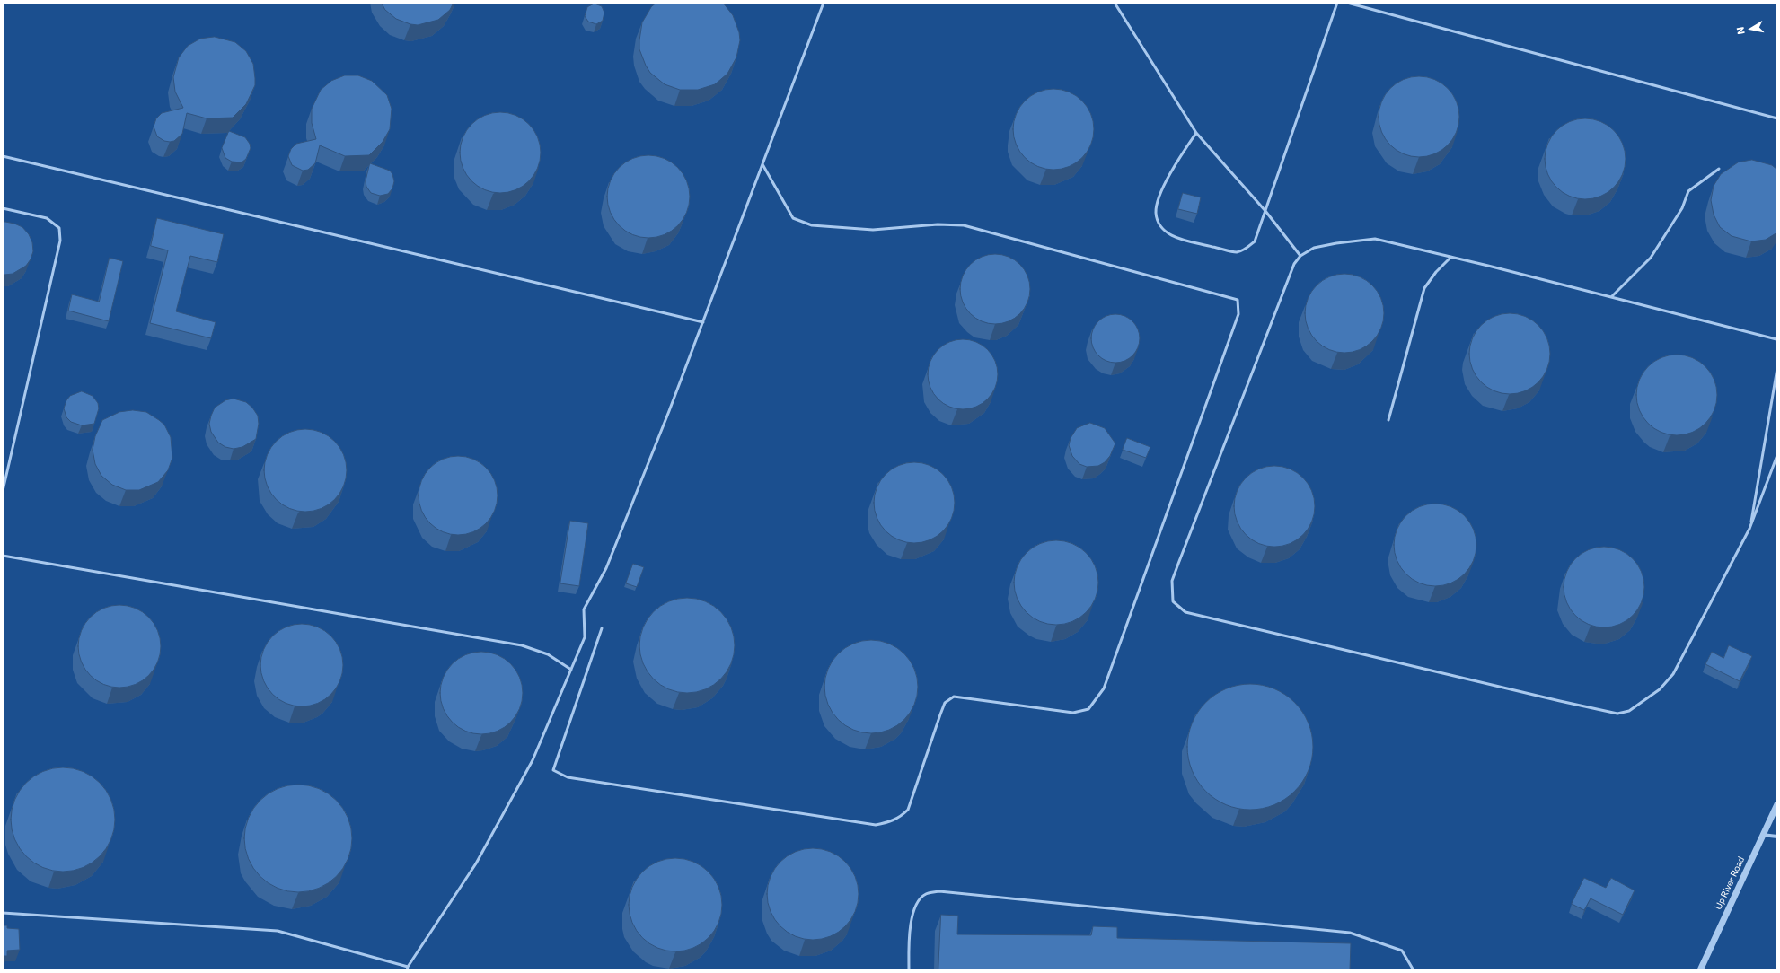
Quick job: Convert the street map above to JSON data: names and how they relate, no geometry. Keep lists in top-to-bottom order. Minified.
{"streets":{"street":["Up River Road"]},"north":"left"}
